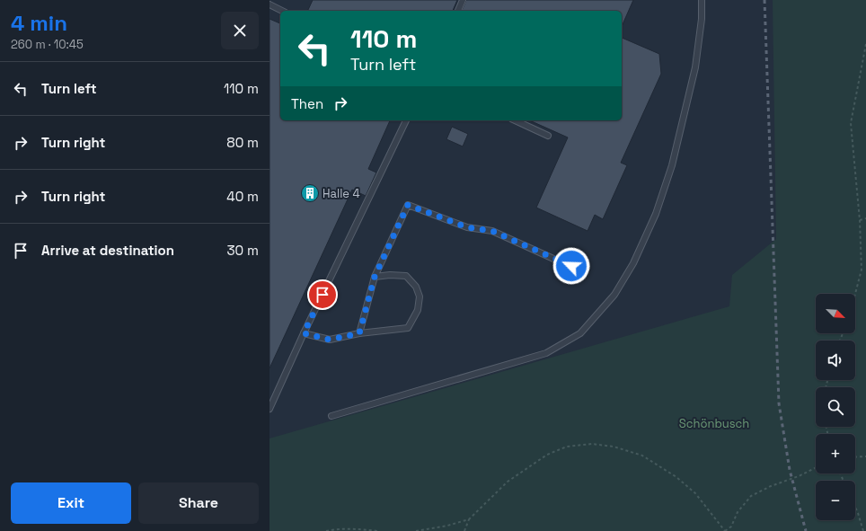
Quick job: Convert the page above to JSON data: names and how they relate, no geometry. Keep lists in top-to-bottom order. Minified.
{"parks":["Schönbusch"],"places":{"building":["Halle 4"]},"north":"bottom right","page":{"heading":["4 min","260 m · 10:45"],"turn":["110 m","Turn left"],"list":[{"name":"Turn left","value":"110 m"},{"name":"Turn right","value":"80 m"},{"name":"Turn right","value":"40 m"},{"name":"Arrive at destination","value":"30 m"}],"then":"Then","map_buttons":["+","−"],"buttons":["Exit","Share"]}}
